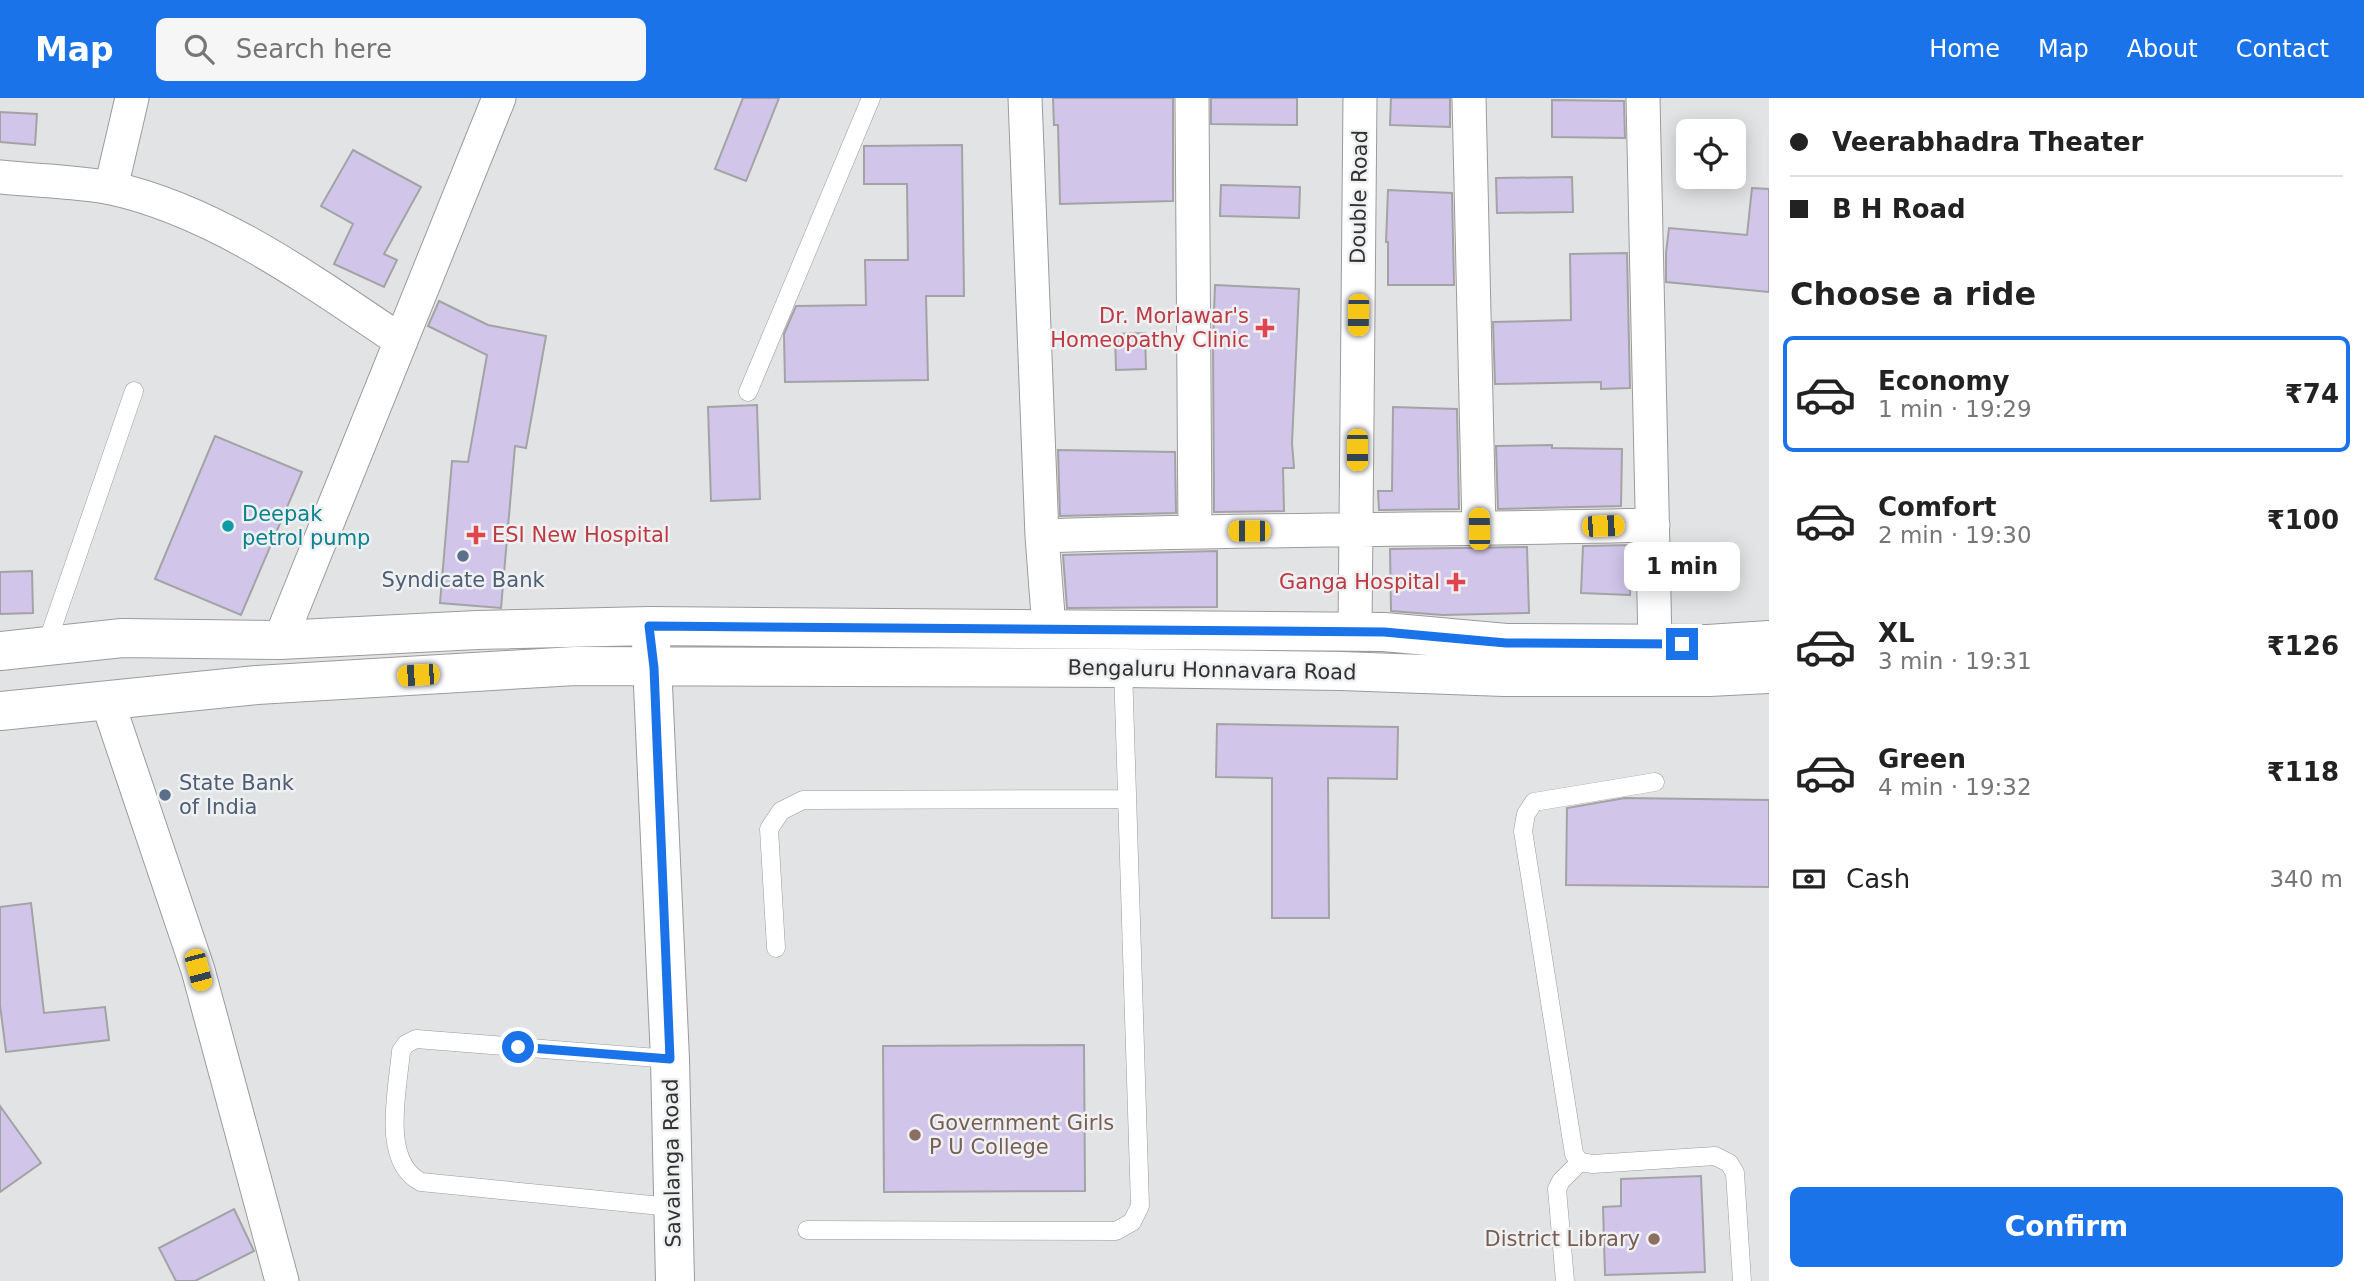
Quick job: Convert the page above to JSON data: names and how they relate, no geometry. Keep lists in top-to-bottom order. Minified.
{"streets":{"main road":["Bengaluru Honnavara Road","Savalanga Road"],"street":["Double Road"]},"crossings":[["Bengaluru Honnavara Road","Savalanga Road"]],"places":{"health":["Dr. Morlawar's Homeopathy Clinic","ESI New Hospital","Ganga Hospital"],"other":["Deepak petrol pump","Syndicate Bank","State Bank of India","Government Girls P U College","District Library"]},"page":{"header":"Map","search":"Search here","nav":["Home","Map","About","Contact"],"banner":["Veerabhadra Theater","B H Road"],"heading":"Choose a ride","list":[{"name":"Economy","note":"1 min · 19:29","value":"₹74"},{"name":"Comfort","note":"2 min · 19:30","value":"₹100"},{"name":"XL","note":"3 min · 19:31","value":"₹126"},{"name":"Green","note":"4 min · 19:32","value":"₹118"}],"bubble":"1 min","pay":["Cash","340 m"],"buttons":"Confirm"}}
